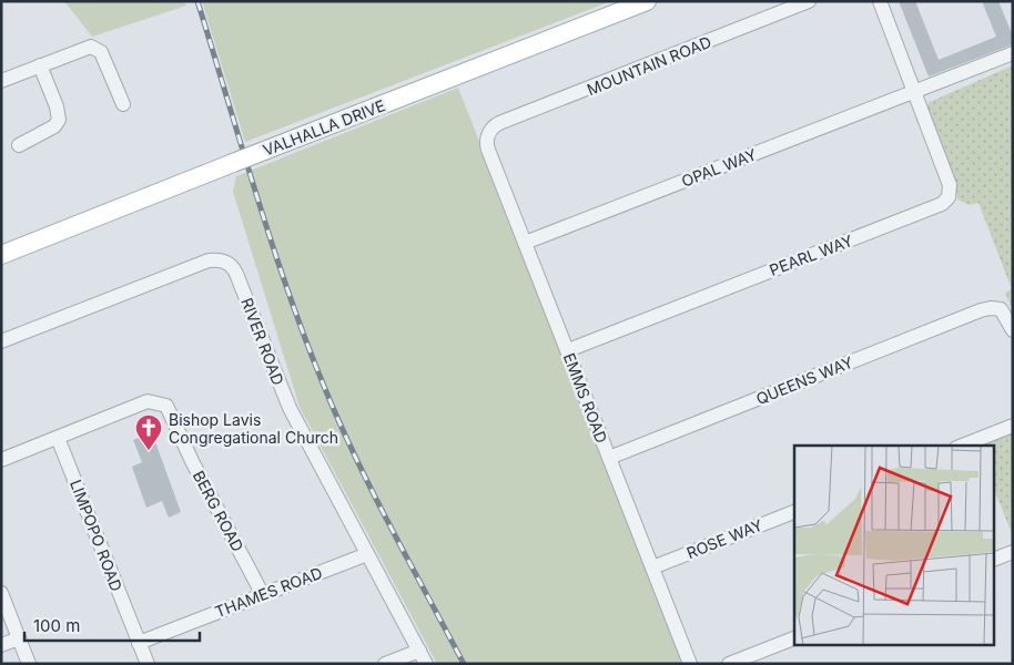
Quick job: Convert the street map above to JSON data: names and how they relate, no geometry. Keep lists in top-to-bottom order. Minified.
{"streets":{"main road":["VALHALLA DRIVE"],"street":["MOUNTAIN ROAD","OPAL WAY","PEARL WAY","RIVER ROAD","QUEENS WAY","EMMS ROAD","BERG ROAD","LIMPOPO ROAD","ROSE WAY","THAMES ROAD"]},"crossings":[["MOUNTAIN ROAD","EMMS ROAD"],["OPAL WAY","PEARL WAY"],["OPAL WAY","EMMS ROAD"],["PEARL WAY","EMMS ROAD"],["RIVER ROAD","THAMES ROAD"],["QUEENS WAY","EMMS ROAD"],["EMMS ROAD","ROSE WAY"],["BERG ROAD","LIMPOPO ROAD"],["BERG ROAD","THAMES ROAD"],["LIMPOPO ROAD","THAMES ROAD"]],"places":{"church":["Bishop Lavis Congregational Church"]},"scale_bar":"100 m"}
